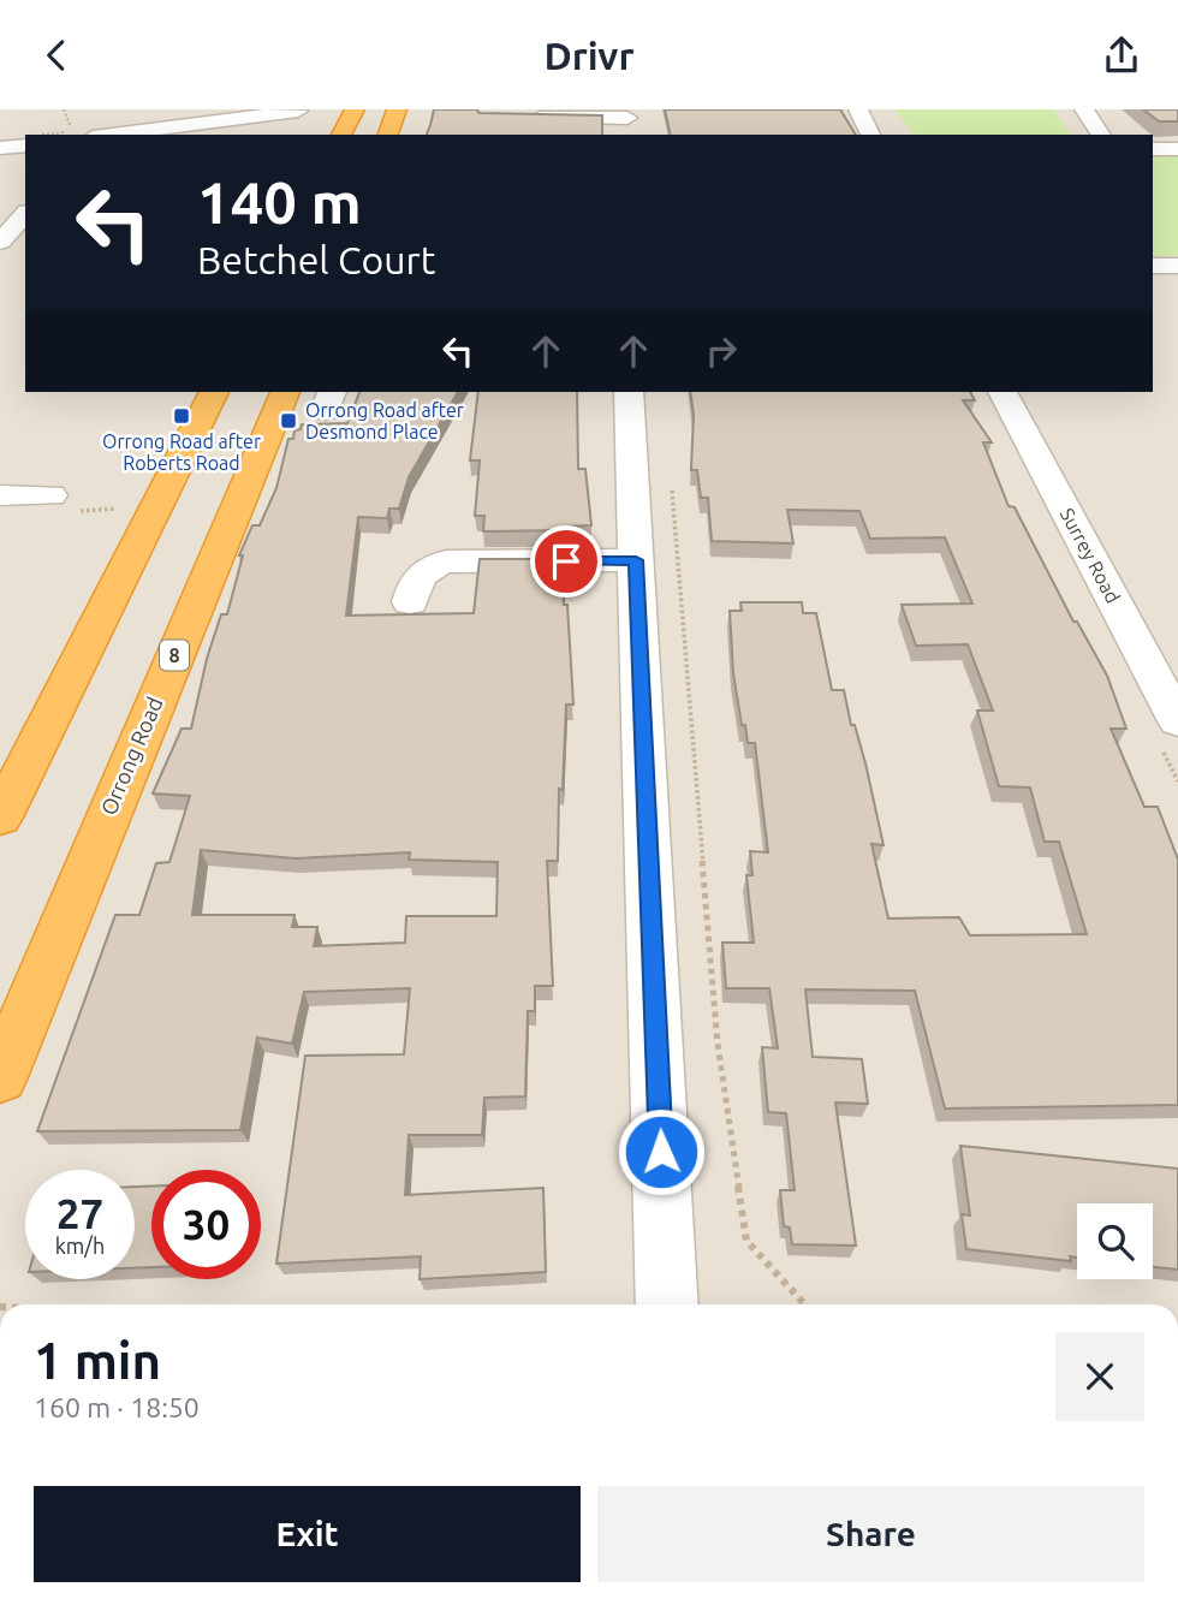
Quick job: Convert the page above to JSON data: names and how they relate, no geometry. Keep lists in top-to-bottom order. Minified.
{"streets":{"highway":["8","Orrong Road"],"street":["Surrey Road"]},"places":{"transit":["Orrong Road after Roberts Road","Orrong Road after Desmond Place"]},"page":{"header":"Drivr","turn":["140 m","Betchel Court"],"speed":"27 km/h","limit":"30","heading":["1 min","160 m · 18:50"],"buttons":["Exit","Share"]}}
